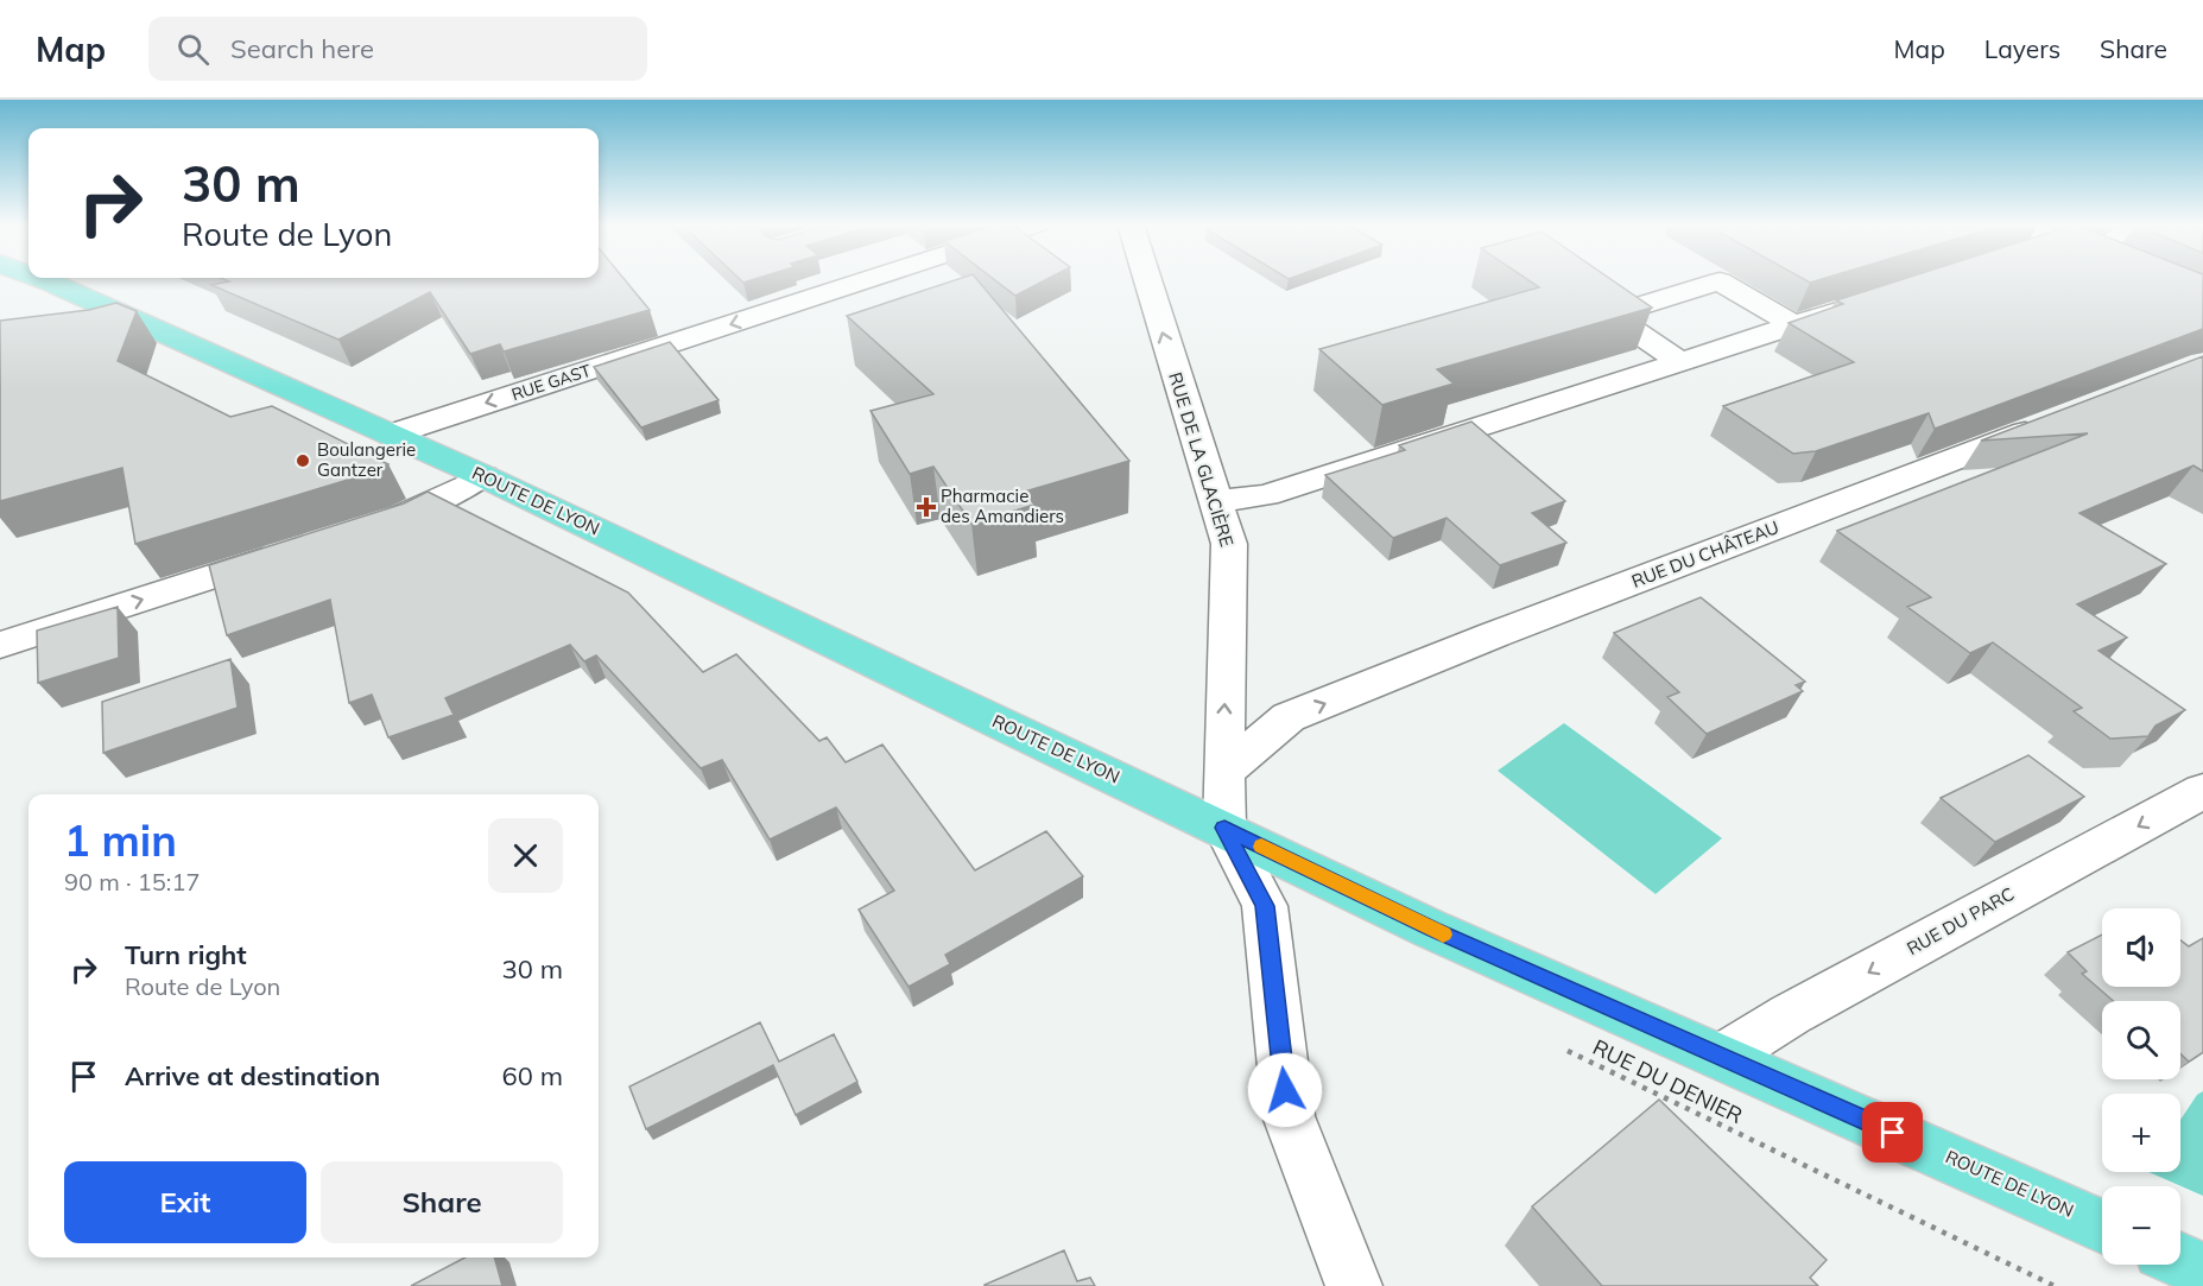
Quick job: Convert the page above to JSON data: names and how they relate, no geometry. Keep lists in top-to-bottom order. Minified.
{"streets":{"main road":["ROUTE DE LYON"],"street":["RUE GAST","RUE DE LA GLACIÈRE","RUE DU CHÂTEAU","RUE DU PARC"],"path":["RUE DU DENIER"]},"crossings":[["RUE GAST","ROUTE DE LYON"],["RUE DE LA GLACIÈRE","ROUTE DE LYON"],["RUE DE LA GLACIÈRE","RUE DU CHÂTEAU"],["ROUTE DE LYON","RUE DU PARC"]],"one_way":["RUE GAST","RUE DE LA GLACIÈRE","RUE DU PARC"],"places":{"other":["Boulangerie Gantzer"],"health":["Pharmacie des Amandiers"]},"page":{"header":"Map","search":"Search here","nav":["Map","Layers","Share"],"turn":["30 m","Route de Lyon"],"heading":["1 min","90 m · 15:17"],"map_buttons":["+","−"],"list":[{"name":"Turn right","note":"Route de Lyon","value":"30 m"},{"name":"Arrive at destination","value":"60 m"}],"buttons":["Exit","Share"]}}
